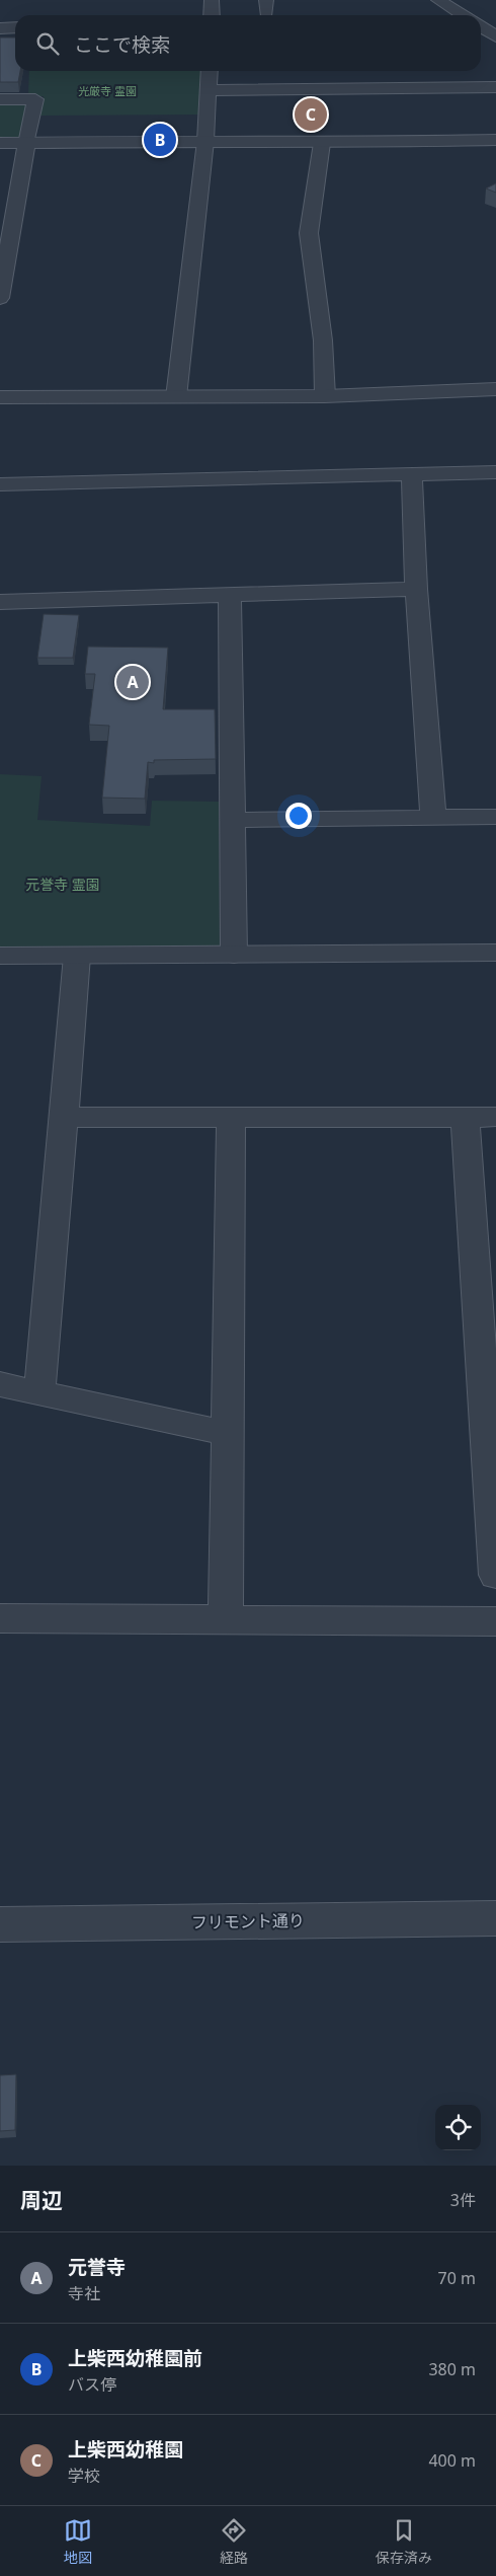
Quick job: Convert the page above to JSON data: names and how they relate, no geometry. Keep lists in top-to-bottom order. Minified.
{"streets":{"street":["フリモント通り"]},"parks":["光厳寺 霊園","元誉寺 霊園"],"page":{"search":"ここで検索","pins":["C","B","A"],"heading":["周辺","3件"],"list":[{"mark":"A","name":"元誉寺","note":"寺社","value":"70 m"},{"mark":"B","name":"上柴西幼稚園前","note":"バス停","value":"380 m"},{"mark":"C","name":"上柴西幼稚園","note":"学校","value":"400 m"}],"nav":["地図","経路","保存済み"]}}
